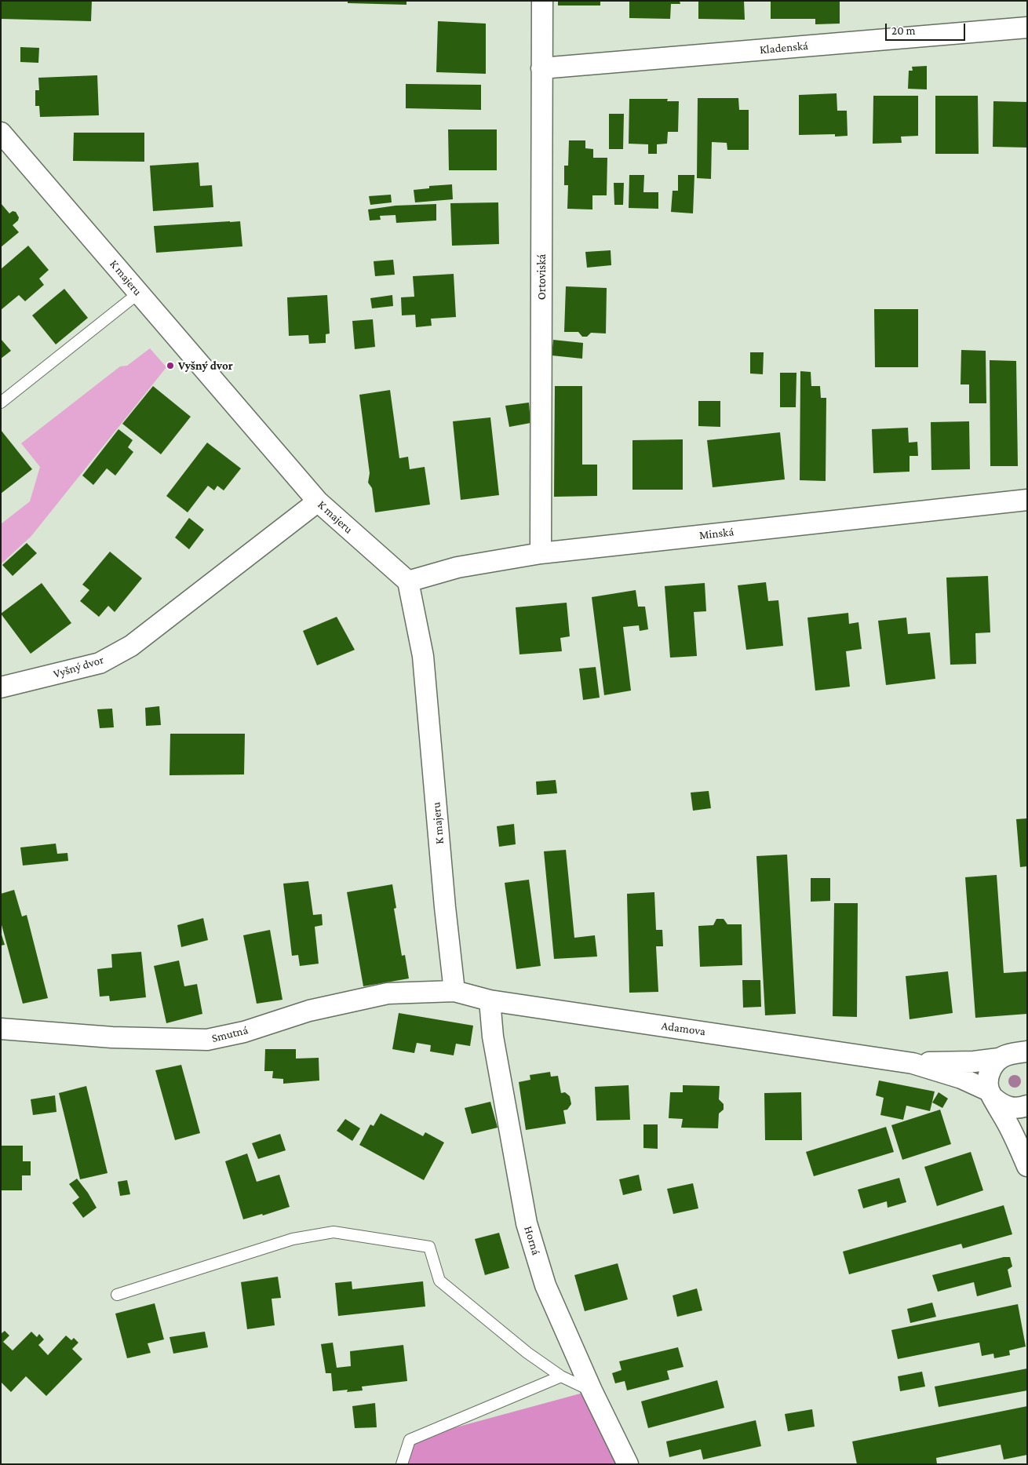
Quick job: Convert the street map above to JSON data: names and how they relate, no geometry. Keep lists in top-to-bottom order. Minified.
{"streets":{"street":["Kladenská","Ortoviská","K majeru","Minská","Vyšný dvor","Adamova","Smutná","Horná"]},"crossings":[["Kladenská","Ortoviská"],["Ortoviská","Minská"],["K majeru","Minská"],["K majeru","Vyšný dvor"],["K majeru","Adamova"],["K majeru","Smutná"],["Adamova","Smutná"],["Adamova","Horná"]],"places":["Vyšný dvor"],"scale_bar":"20 m"}
